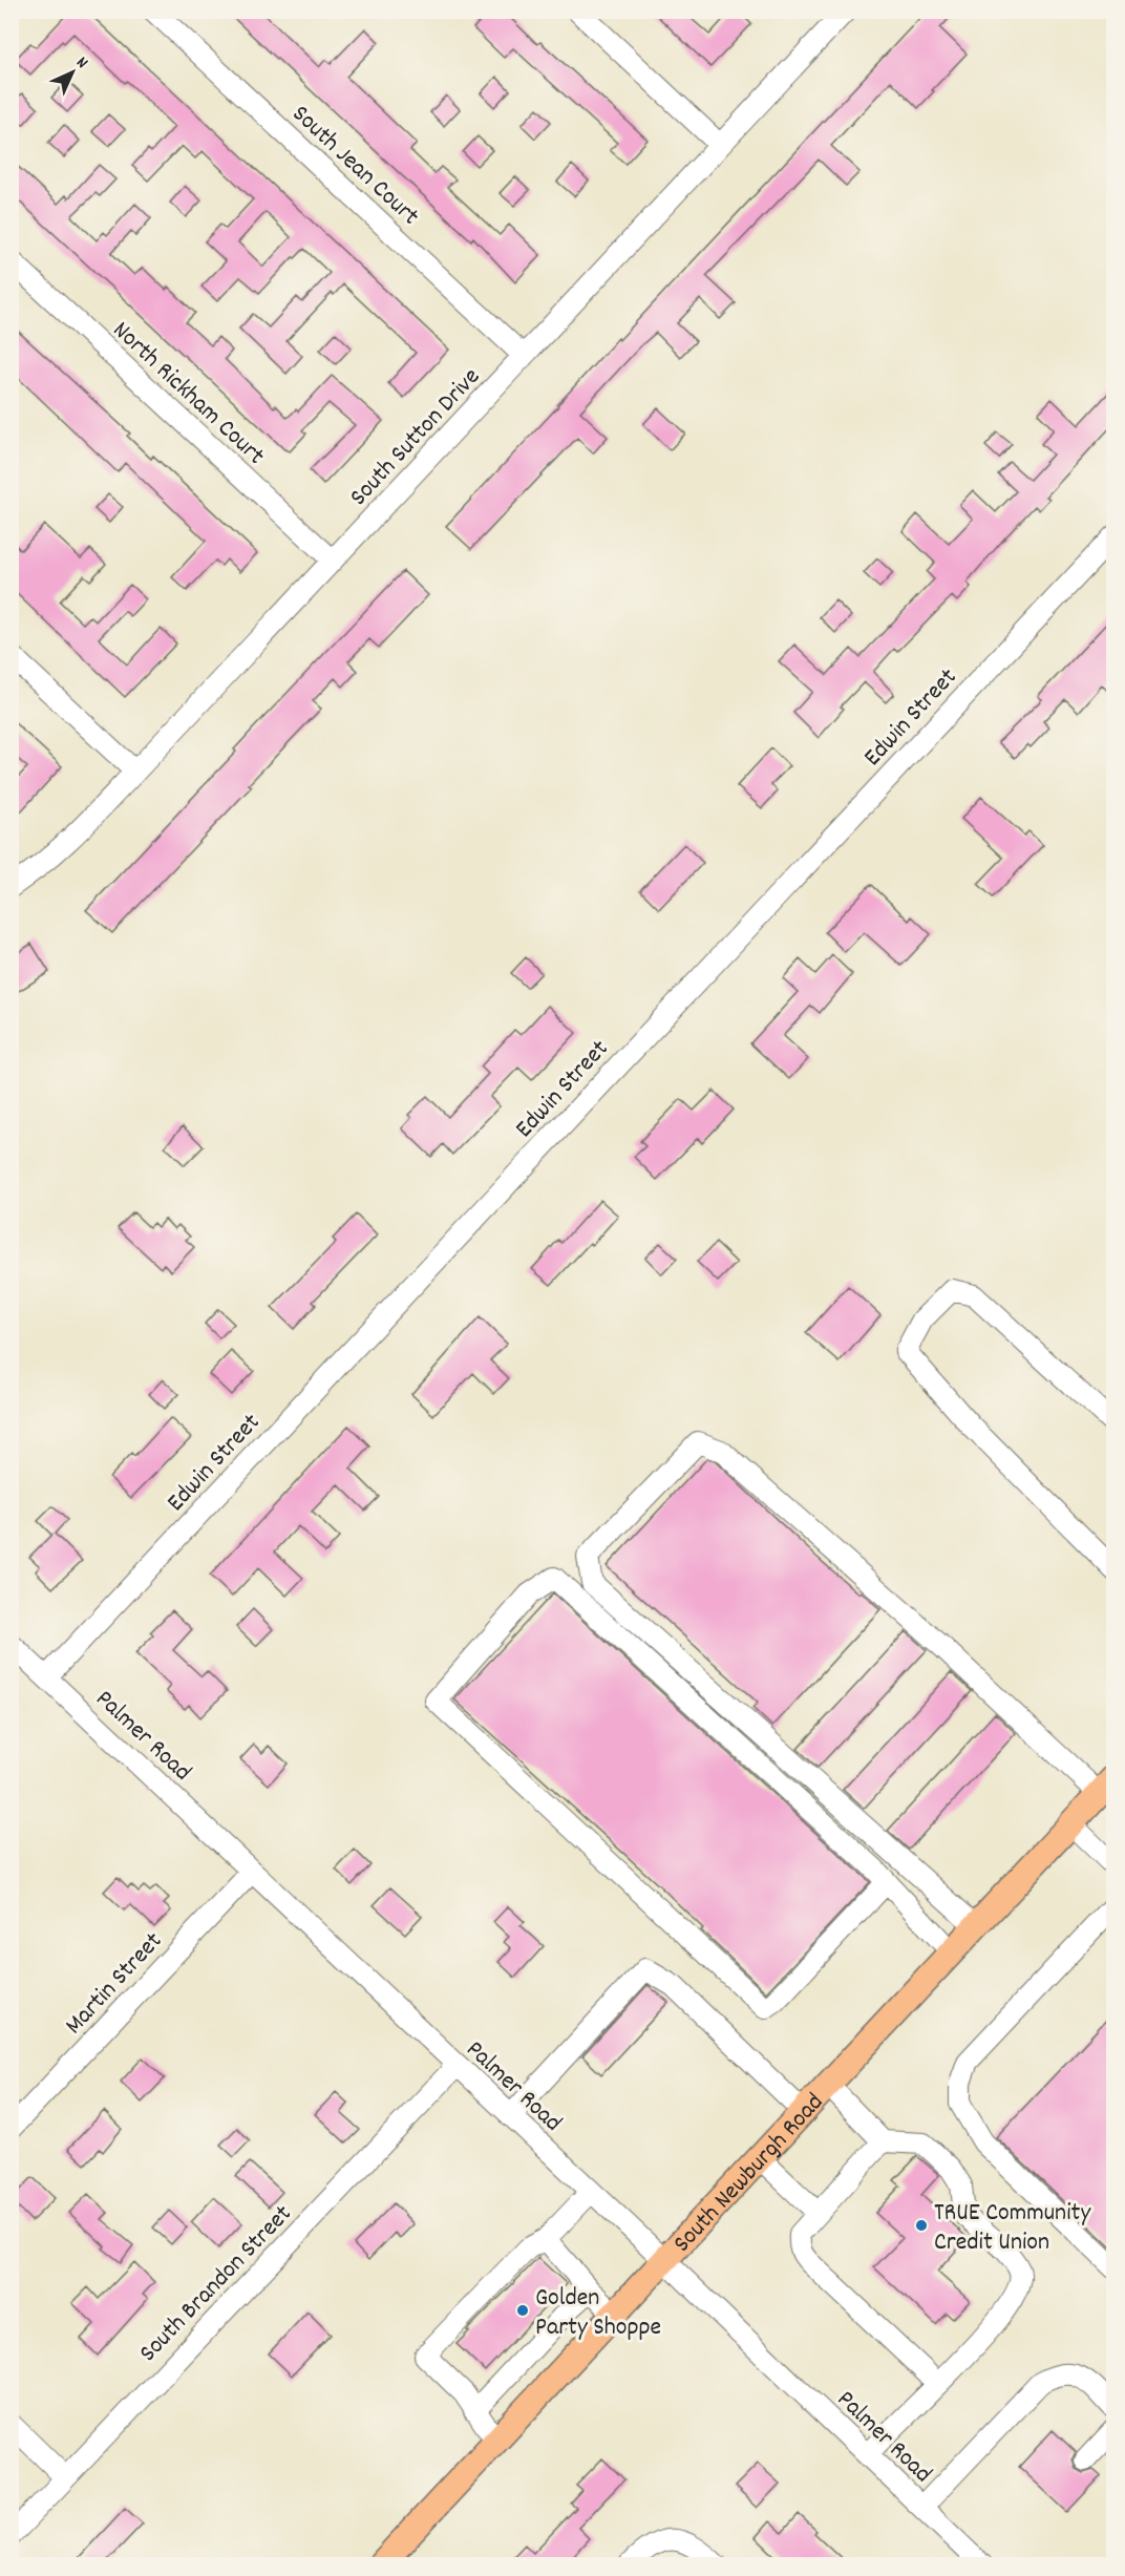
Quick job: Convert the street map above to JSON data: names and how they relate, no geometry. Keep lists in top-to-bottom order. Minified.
{"streets":{"main road":["South Newburgh Road"],"street":["South Jean Court","North Rickham Court","South Sutton Drive","Edwin Street","Palmer Road","Martin Street","South Brandon Street"]},"crossings":[["South Jean Court","South Sutton Drive"],["North Rickham Court","South Sutton Drive"],["Edwin Street","Palmer Road"],["Palmer Road","Martin Street"],["Palmer Road","South Newburgh Road"],["Palmer Road","South Brandon Street"]],"places":["TRUE Community Credit Union","Golden Party Shoppe"],"north":"top right"}
